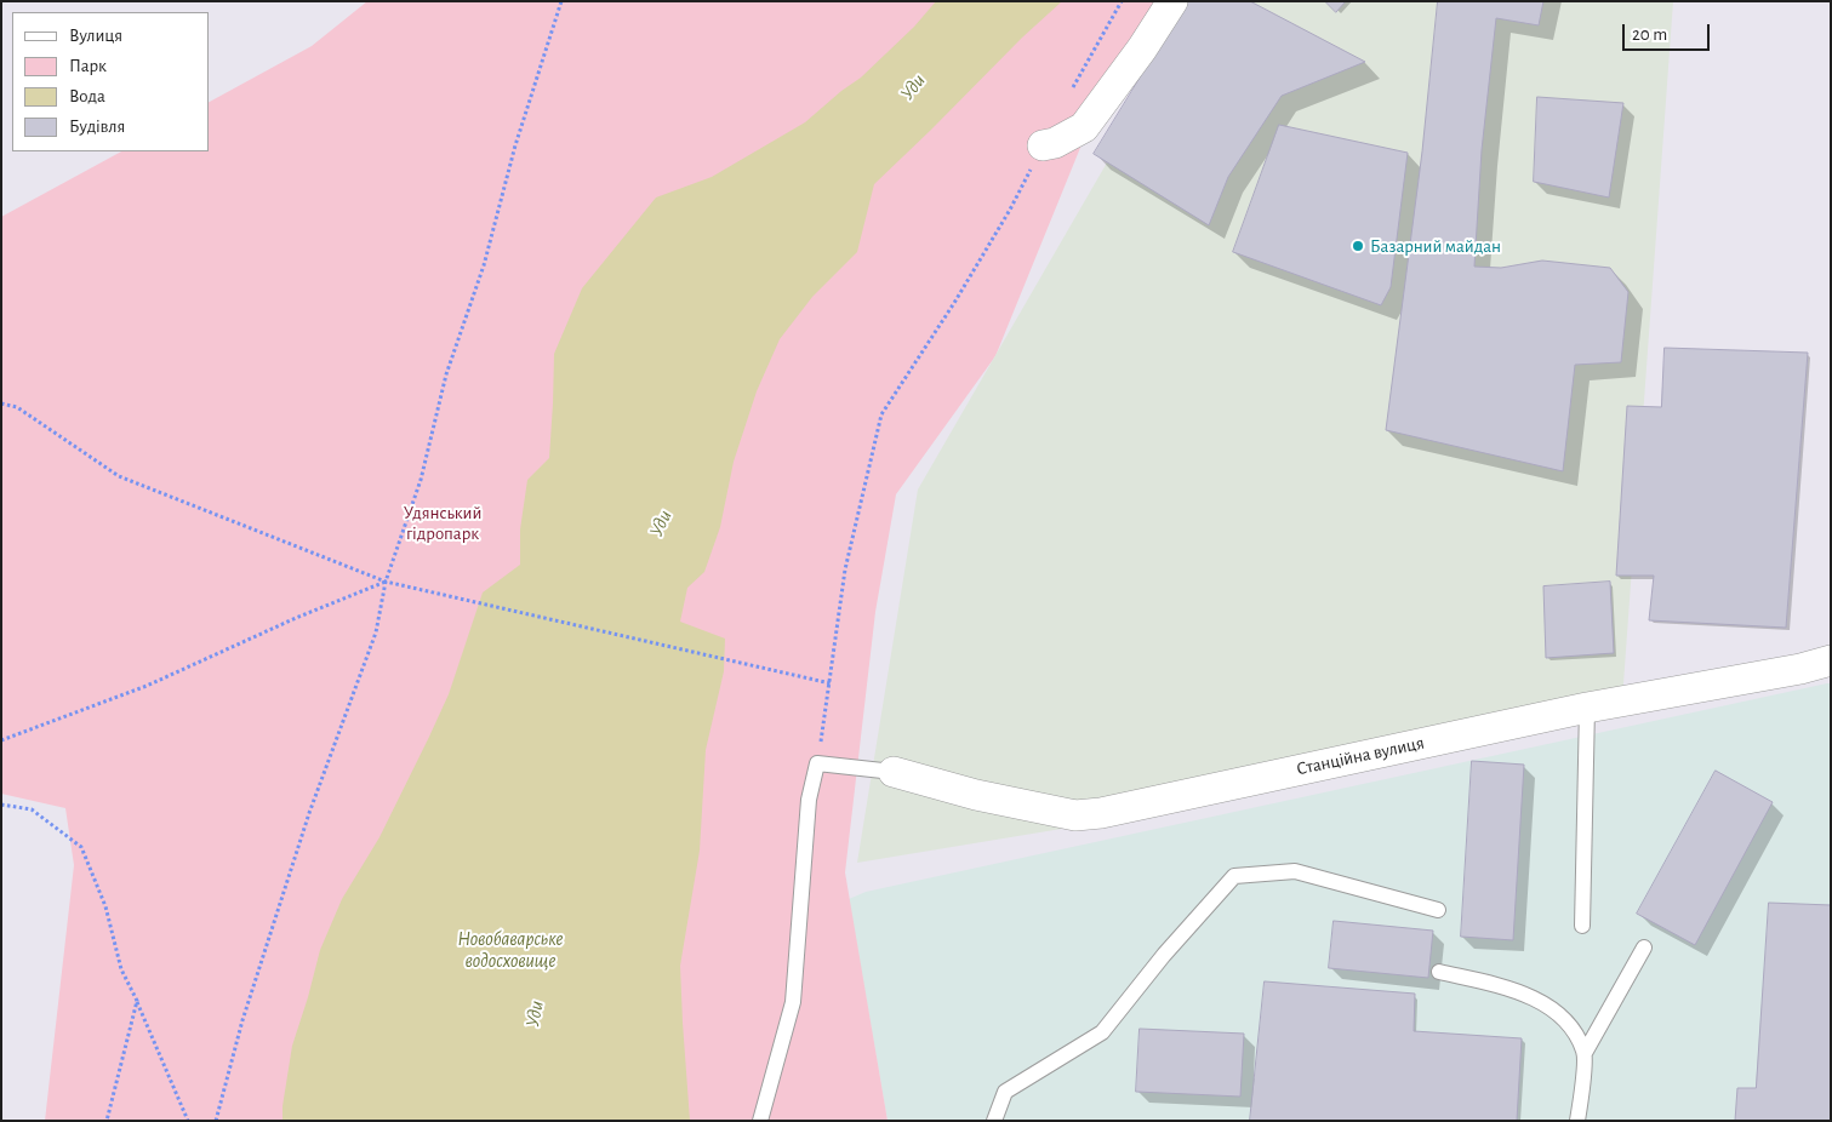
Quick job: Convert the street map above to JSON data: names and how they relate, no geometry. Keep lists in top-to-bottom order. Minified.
{"streets":{"street":["Станційна вулиця"]},"water":["Уди","Новобаварське водосховище"],"parks":["Удянський гідропарк"],"places":["Базарний майдан"],"legend":["Вулиця","Парк","Вода","Будівля"],"scale_bar":"20 m"}
